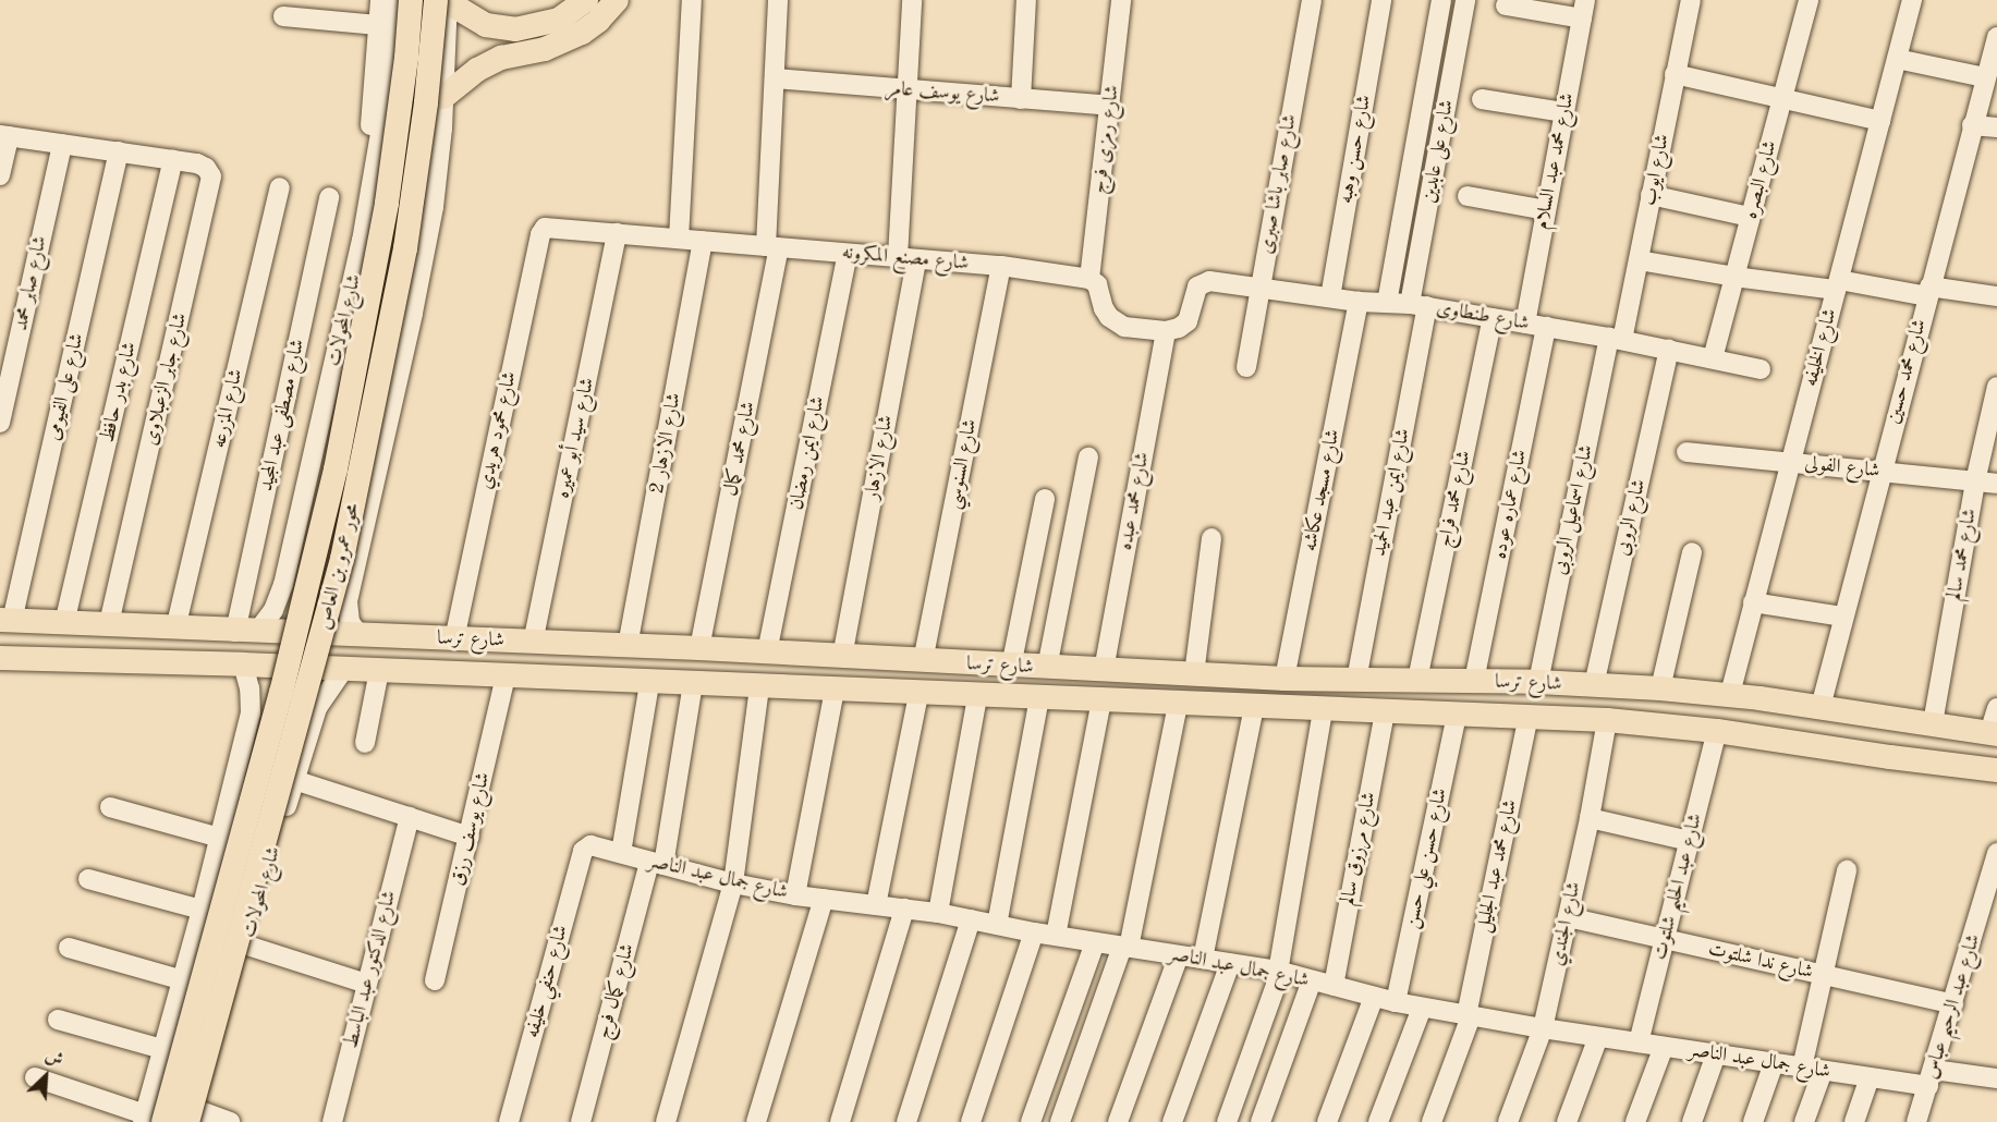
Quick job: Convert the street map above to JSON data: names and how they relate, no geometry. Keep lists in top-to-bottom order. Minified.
{"streets":{"main road":["محور عمرو بن العاص","شارع ترسا"],"street":["شارع يوسف عامر","شارع رمزى فرج","شارع حسن وهبه","شارع على عابدين","شارع محمد عبد السلام","شارع ايوب","شارع البصره","شارع صابر باشا صبرى","شارع مصنع المكرونه","شارع صابر محمد","شارع طنطاوى","شارع المحولات","شارع الخليفه","شارع محمد حسين","شارع جابر الزعبلاوى","شارع على الفيومى","شارع بدر حافظ","شارع المزرعه","شارع مصطفى عبد المجيد","شارع محمود هريدي","شارع سيد أبو عميره","شارع الازهار 2","شارع محمد كمال","شارع ايمن رمضان","شارع الازهار","شارع السنوسي","شارع الفولى","شارع مسجد عكاشه","شارع ايمن عبد الحميد","شارع محمد فراج","شارع محمد عبده","شارع عماره عوده","شارع اسماعيل الروبى","شارع الروبى","شارع محمد سالم","شارع يوسف رزق","شارع مرزوق سالم","شارع حسن علي حسن","شارع محمد عبد الجليل","شارع جمال عبد الناصر","شارع عبد الحليم شلتوت","شارع الجندي","شارع ندا شلتوت","شارع الدكتور عبد الباسط","شارع حنفي خليفه","شارع كمال فرج","شارع عبد الرحيم عباس"]},"crossings":[["شارع يوسف عامر","شارع رمزى فرج"],["شارع يوسف عامر","شارع محمد كمال"],["شارع يوسف عامر","شارع الازهار"],["شارع رمزى فرج","شارع مصنع المكرونه"],["شارع حسن وهبه","شارع طنطاوى"],["شارع على عابدين","شارع طنطاوى"],["شارع على عابدين","شارع ايمن عبد الحميد"],["شارع محمد عبد السلام","شارع طنطاوى"],["شارع ايوب","شارع طنطاوى"],["شارع ايوب","شارع اسماعيل الروبى"],["شارع البصره","شارع طنطاوى"],["شارع صابر باشا صبرى","شارع طنطاوى"],["شارع مصنع المكرونه","شارع محمود هريدي"],["شارع مصنع المكرونه","شارع سيد أبو عميره"],["شارع مصنع المكرونه","شارع الازهار 2"],["شارع مصنع المكرونه","شارع محمد كمال"],["شارع مصنع المكرونه","شارع ايمن رمضان"],["شارع مصنع المكرونه","شارع الازهار"],["شارع مصنع المكرونه","شارع السنوسي"],["شارع طنطاوى","شارع مسجد عكاشه"],["شارع طنطاوى","شارع ايمن عبد الحميد"],["شارع طنطاوى","شارع محمد فراج"],["شارع طنطاوى","شارع محمد عبده"],["شارع طنطاوى","شارع عماره عوده"],["شارع طنطاوى","شارع اسماعيل الروبى"],["شارع طنطاوى","شارع الروبى"],["شارع المحولات","شارع مصطفى عبد المجيد"],["شارع المحولات","محور عمرو بن العاص"],["شارع المحولات","شارع ترسا"],["شارع الخليفه","شارع الفولى"],["شارع الخليفه","شارع ترسا"],["شارع محمد حسين","شارع الفولى"],["شارع محمد حسين","شارع ترسا"],["شارع جابر الزعبلاوى","شارع بدر حافظ"],["شارع جابر الزعبلاوى","شارع ترسا"],["شارع على الفيومى","شارع ترسا"],["شارع بدر حافظ","شارع ترسا"],["شارع المزرعه","شارع ترسا"],["شارع مصطفى عبد المجيد","شارع ترسا"],["شارع محمود هريدي","شارع ترسا"],["شارع سيد أبو عميره","شارع ترسا"],["شارع الازهار 2","شارع ترسا"],["شارع محمد كمال","شارع ترسا"],["شارع ايمن رمضان","شارع ترسا"],["شارع الازهار","شارع ترسا"],["شارع السنوسي","شارع ترسا"],["شارع الفولى","شارع محمد سالم"],["شارع مسجد عكاشه","شارع ترسا"],["شارع ايمن عبد الحميد","شارع ترسا"],["شارع محمد فراج","شارع ترسا"],["شارع محمد عبده","شارع ترسا"],["شارع عماره عوده","شارع ترسا"],["شارع اسماعيل الروبى","شارع ترسا"],["شارع الروبى","شارع ترسا"],["شارع محمد سالم","شارع ترسا"],["شارع ترسا","شارع يوسف رزق"],["شارع ترسا","شارع مرزوق سالم"],["شارع ترسا","شارع حسن علي حسن"],["شارع ترسا","شارع محمد عبد الجليل"],["شارع ترسا","شارع عبد الحليم شلتوت"],["شارع ترسا","شارع الجندي"],["شارع ترسا","شارع كمال فرج"],["شارع مرزوق سالم","شارع جمال عبد الناصر"],["شارع حسن علي حسن","شارع جمال عبد الناصر"],["شارع محمد عبد الجليل","شارع جمال عبد الناصر"],["شارع جمال عبد الناصر","شارع عبد الحليم شلتوت"],["شارع جمال عبد الناصر","شارع الجندي"],["شارع جمال عبد الناصر","شارع حنفي خليفه"],["شارع جمال عبد الناصر","شارع كمال فرج"],["شارع جمال عبد الناصر","شارع عبد الرحيم عباس"],["شارع عبد الحليم شلتوت","شارع ندا شلتوت"],["شارع الجندي","شارع ندا شلتوت"],["شارع ندا شلتوت","شارع عبد الرحيم عباس"]],"north":"top right"}
